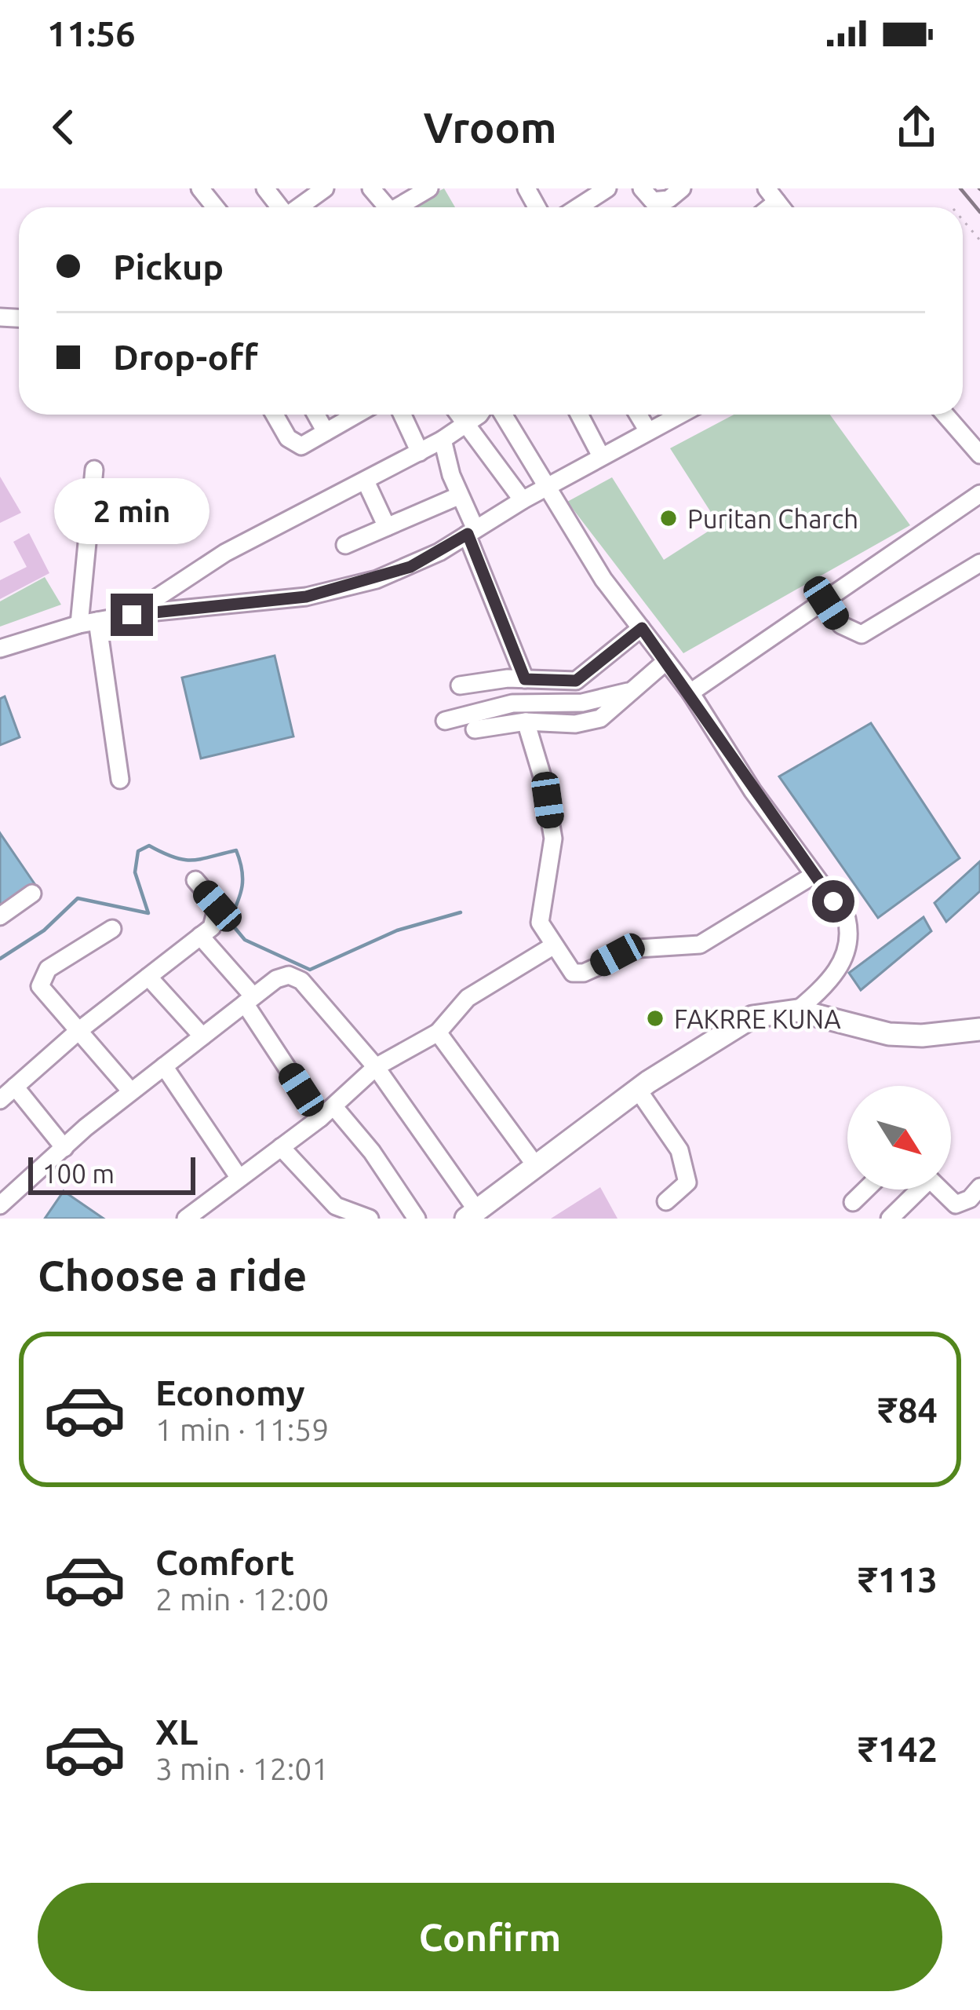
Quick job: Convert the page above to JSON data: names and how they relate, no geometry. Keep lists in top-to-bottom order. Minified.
{"places":["Puritan Charch","FAKRRE KUNA"],"scale_bar":"100 m","north":"bottom right","page":{"status":"11:56","header":"Vroom","banner":["Pickup","Drop-off"],"bubble":"2 min","scale":"100 m","heading":"Choose a ride","list":[{"name":"Economy","note":"1 min · 11:59","value":"₹84"},{"name":"Comfort","note":"2 min · 12:00","value":"₹113"},{"name":"XL","note":"3 min · 12:01","value":"₹142"}],"buttons":"Confirm"}}
